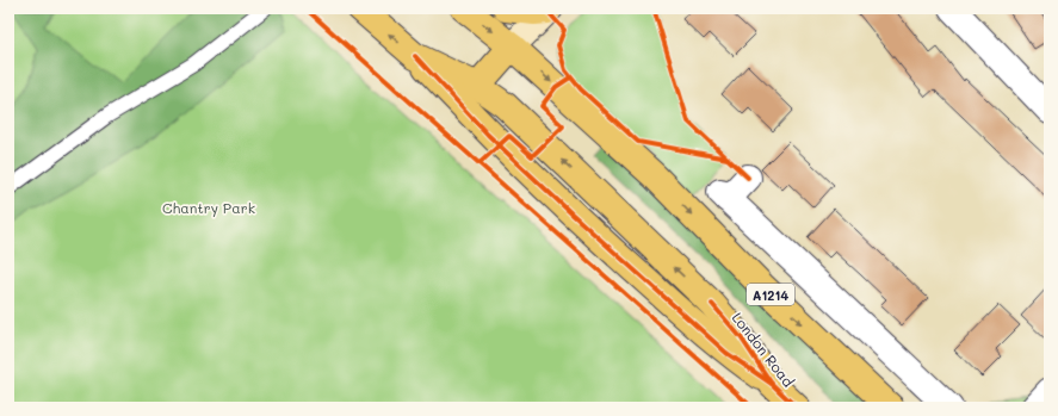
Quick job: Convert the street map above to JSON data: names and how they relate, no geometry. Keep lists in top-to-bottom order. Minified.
{"streets":{"main road":["A1214","London Road"]},"parks":["Chantry Park"]}
